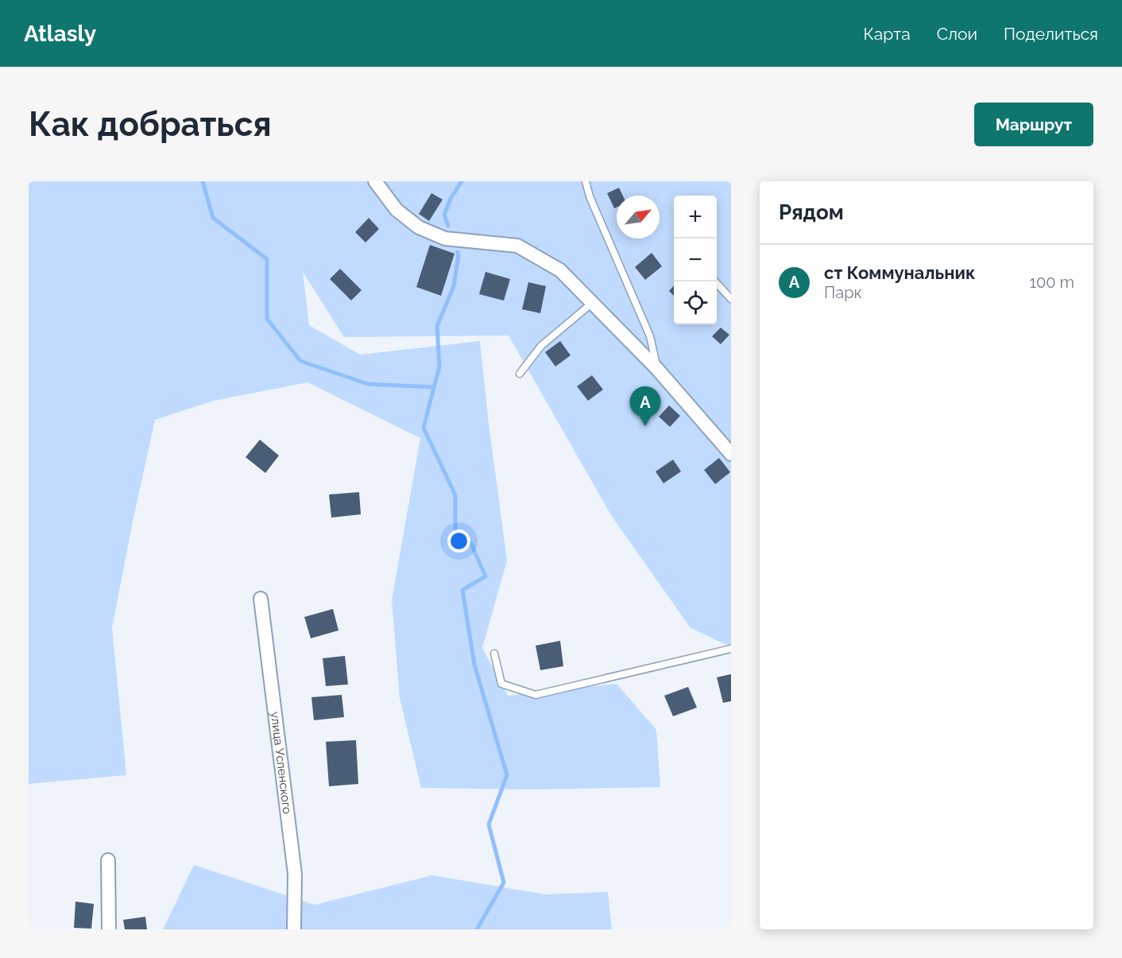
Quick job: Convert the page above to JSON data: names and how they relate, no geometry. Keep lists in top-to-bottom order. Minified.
{"streets":{"street":["улица Успенского"]},"north":"top right","page":{"header":"Atlasly","nav":["Карта","Слои","Поделиться"],"buttons":"Маршрут","title":"Как добраться","heading":"Рядом","map_buttons":["+","−"],"list":[{"mark":"A","name":"ст Коммунальник","note":"Парк","value":"100 m"}],"pins":"A"}}
